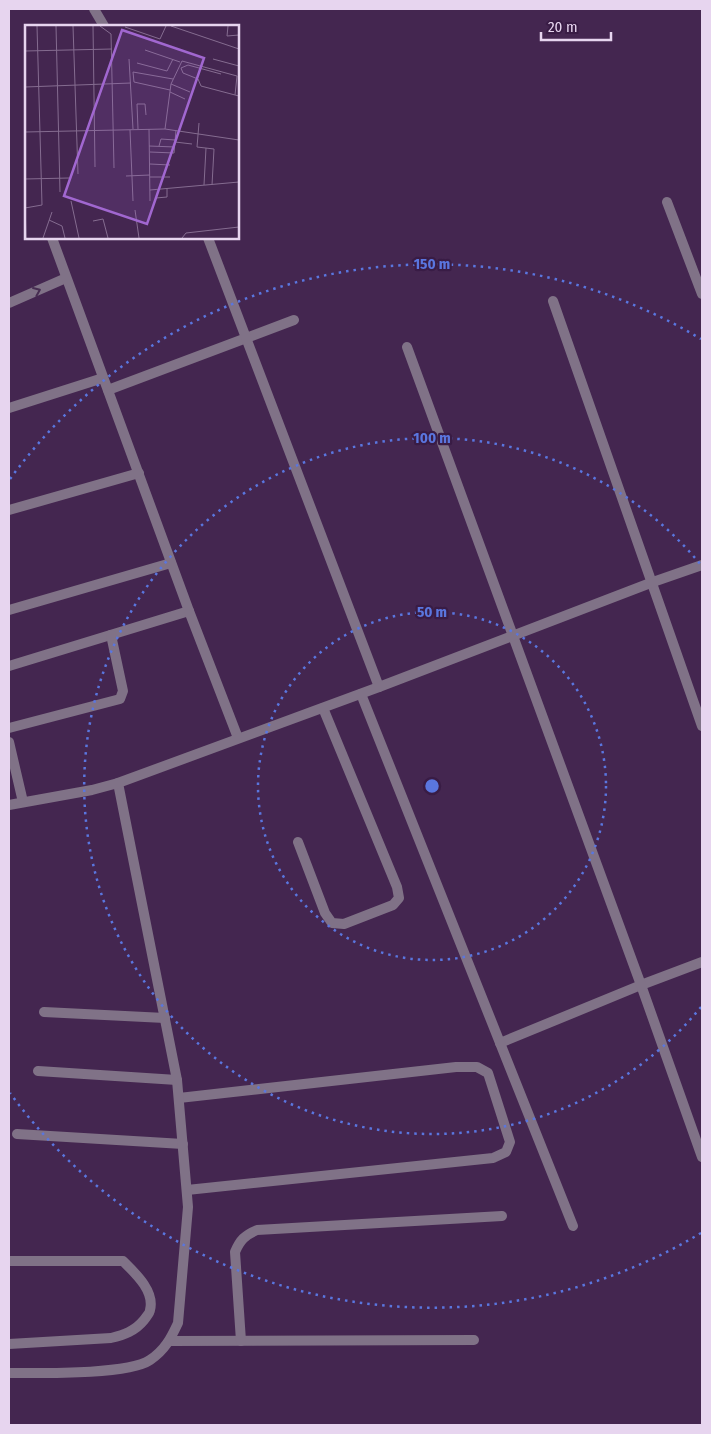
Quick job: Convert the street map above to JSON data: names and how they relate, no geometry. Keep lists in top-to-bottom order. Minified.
{"scale_bar":"20 m","rings":["150 m","100 m","50 m"]}
